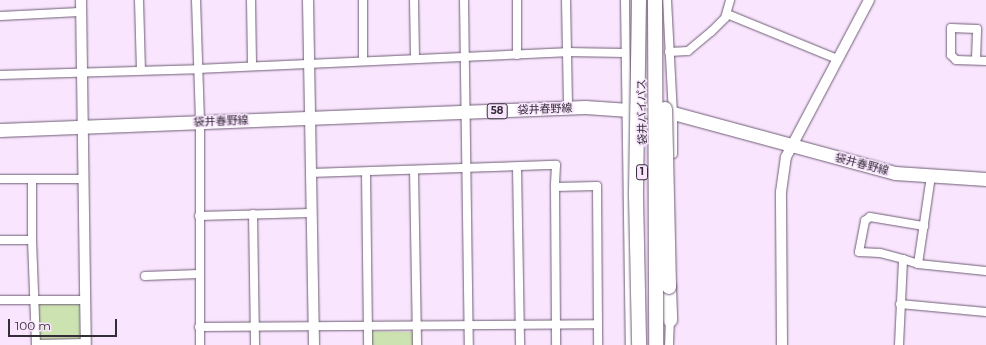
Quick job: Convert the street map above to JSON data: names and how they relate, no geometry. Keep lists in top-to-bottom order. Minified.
{"streets":{"highway":["袋井バイパス","1"],"main road":["袋井春野線","58"]},"scale_bar":"100 m"}
